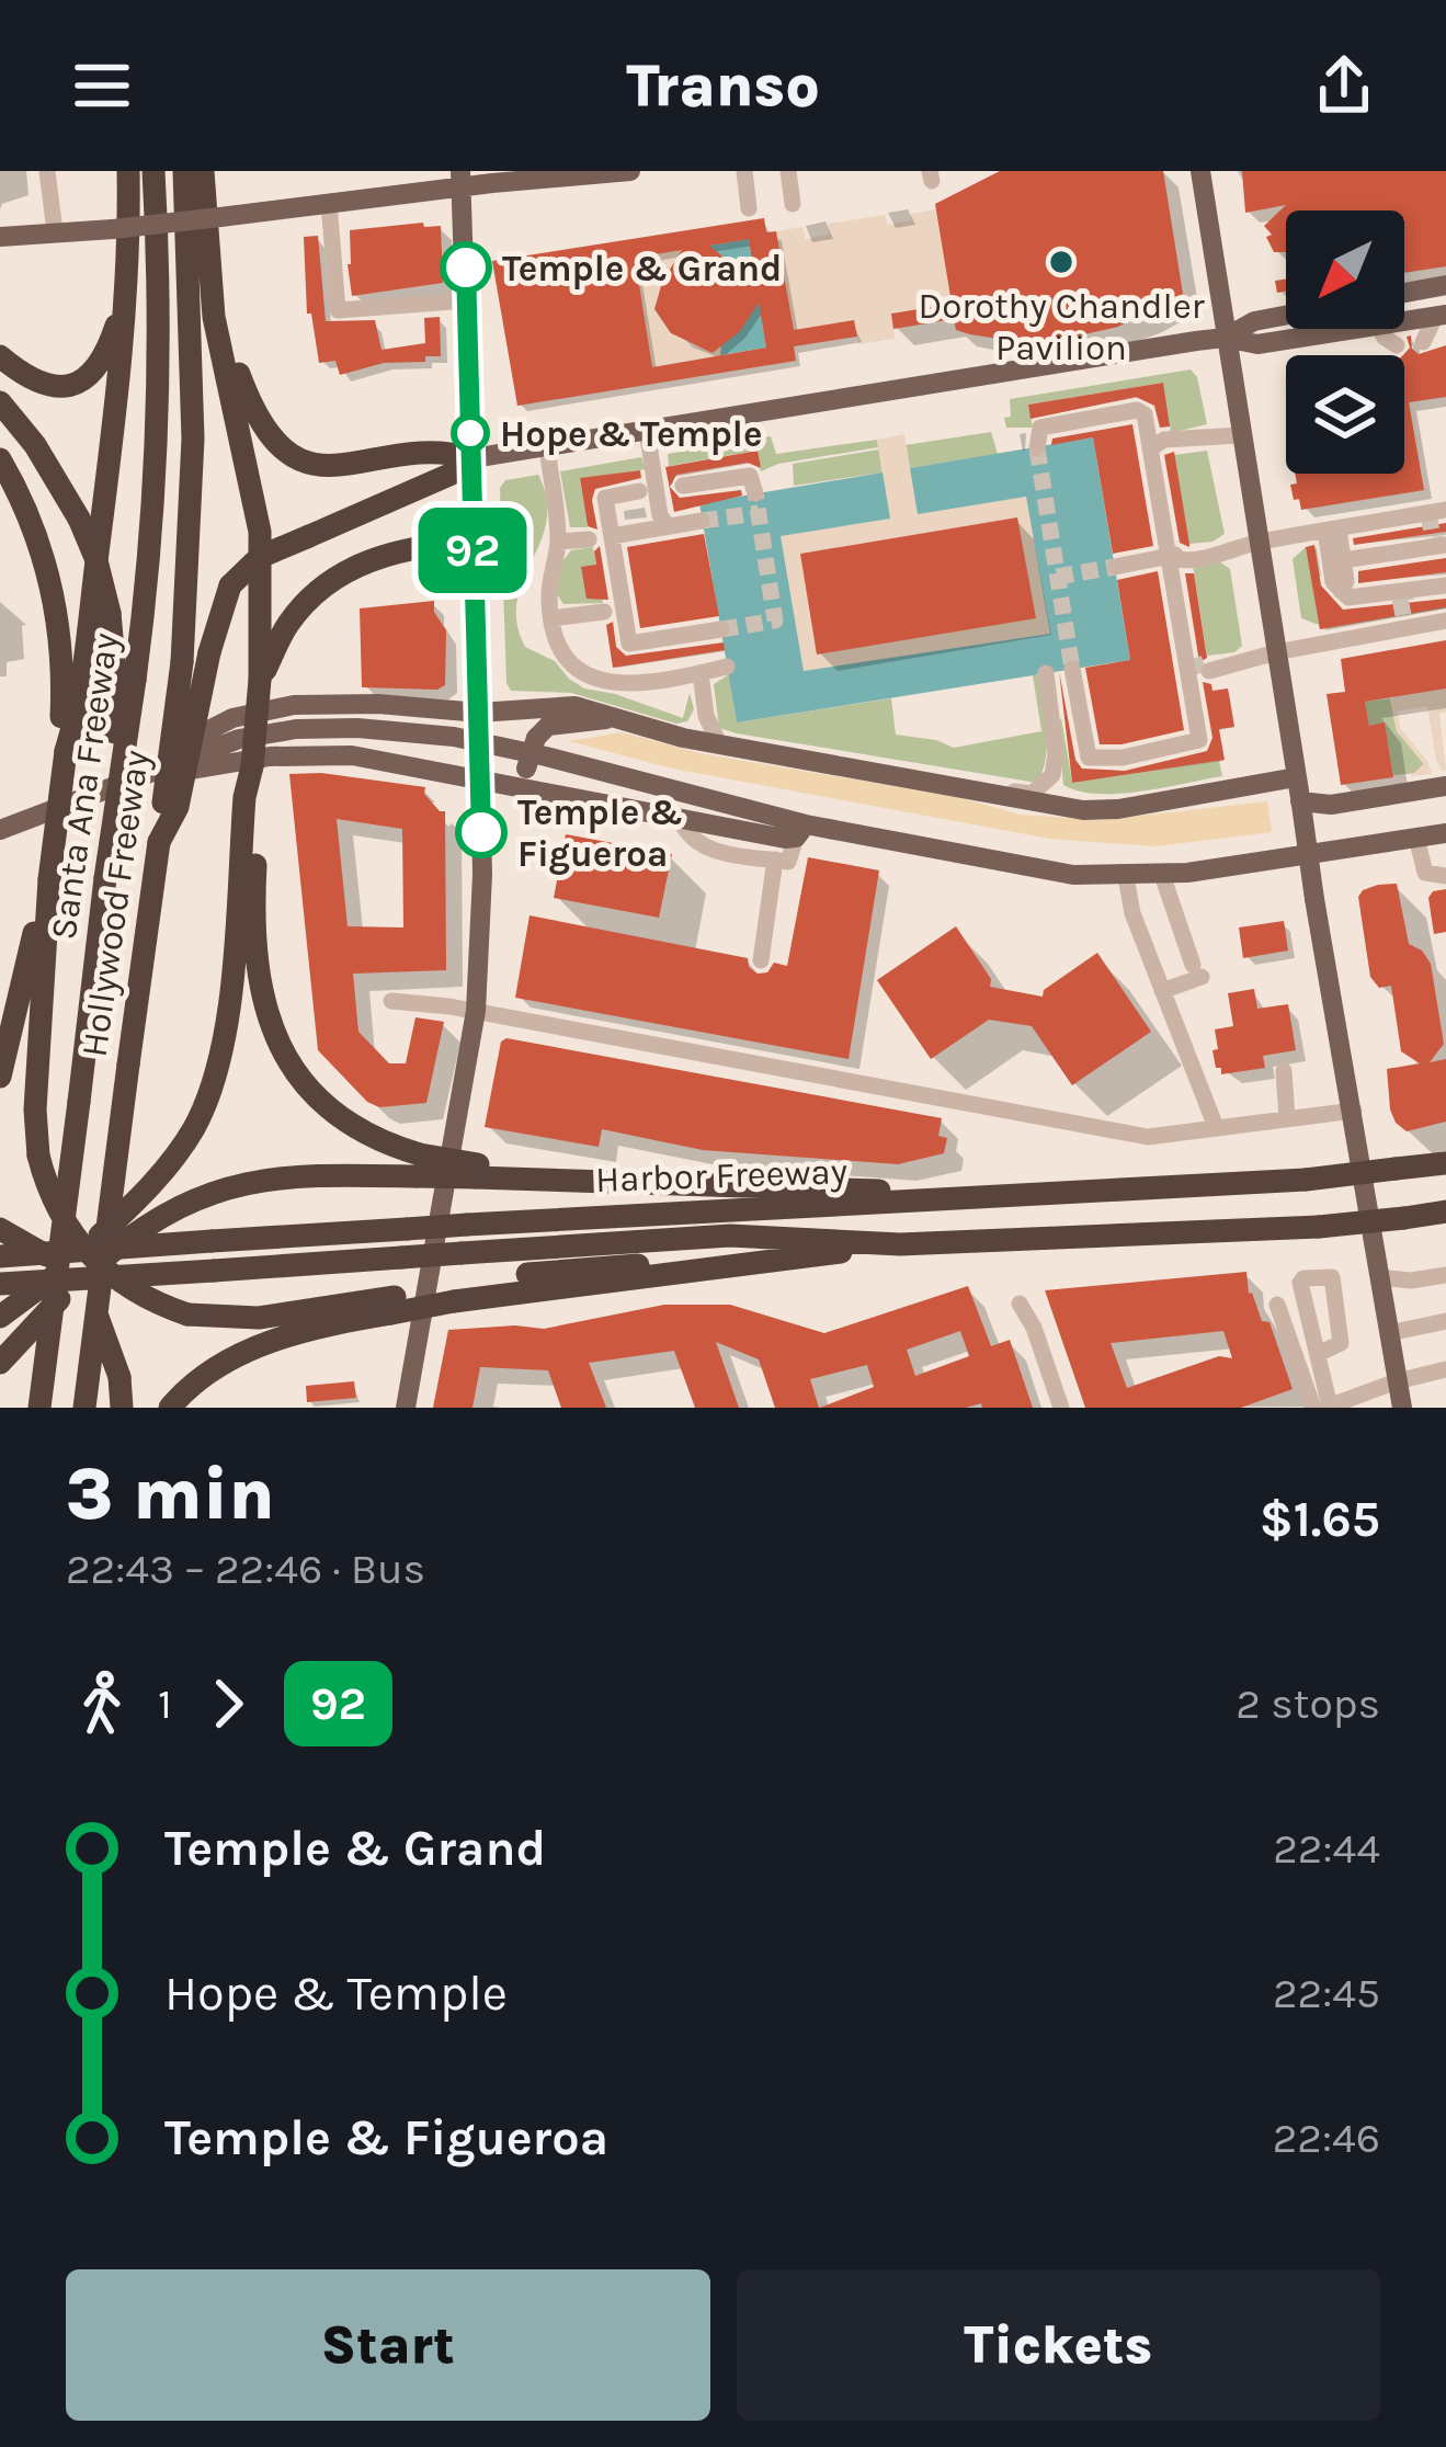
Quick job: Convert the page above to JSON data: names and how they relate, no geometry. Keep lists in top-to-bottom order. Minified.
{"streets":{"highway":["Santa Ana Freeway","Hollywood Freeway","Harbor Freeway"]},"places":["Dorothy Chandler Pavilion","Temple & Grand","Hope & Temple","Temple & Figueroa"],"lines":["bus line 92"],"north":"bottom left","page":{"header":"Transo","on_map":"92","heading":["3 min","22:43 – 22:46 · Bus","$1.65"],"legs":["1","92","2 stops"],"list":[{"name":"Temple & Grand","value":"22:44"},{"name":"Hope & Temple","value":"22:45"},{"name":"Temple & Figueroa","value":"22:46"}],"buttons":["Start","Tickets"]}}
